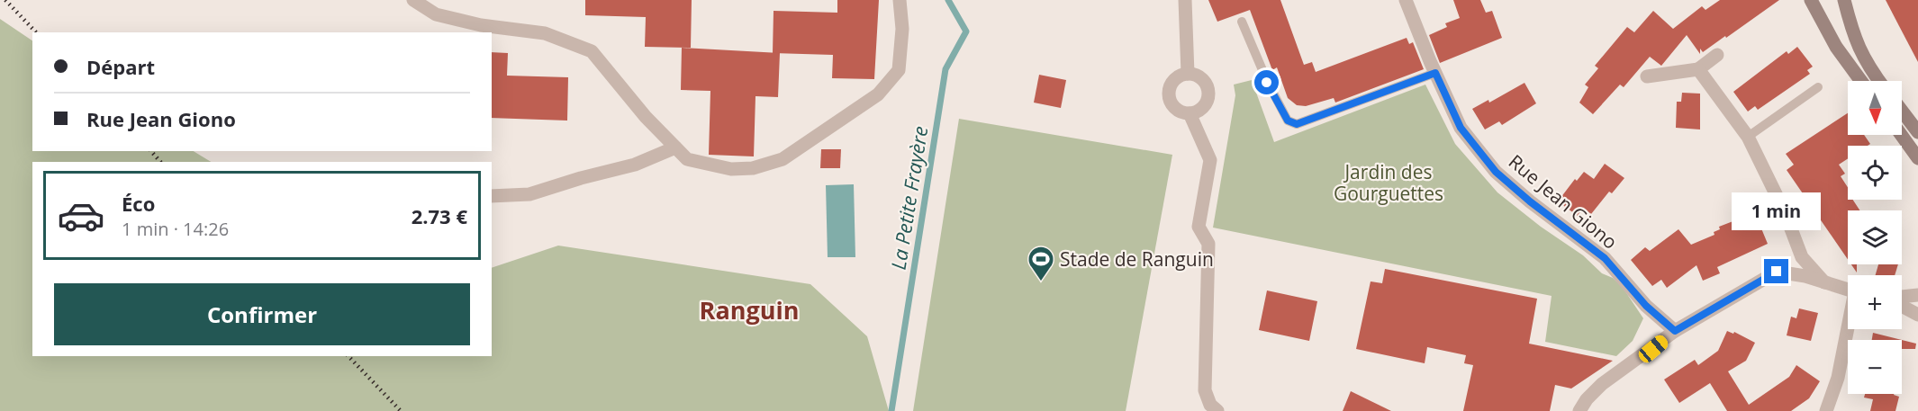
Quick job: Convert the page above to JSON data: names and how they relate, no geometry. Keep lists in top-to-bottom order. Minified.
{"streets":{"street":["Rue Jean Giono"]},"districts":["Ranguin"],"water":["La Petite Frayère"],"parks":["Jardin des Gourguettes"],"places":{"sports":["Stade de Ranguin"]},"north":"bottom","page":{"banner":["Départ","Rue Jean Giono"],"map_buttons":["+","−"],"list":[{"name":"Éco","note":"1 min · 14:26","value":"2.73 €"}],"bubble":"1 min","buttons":"Confirmer"}}
